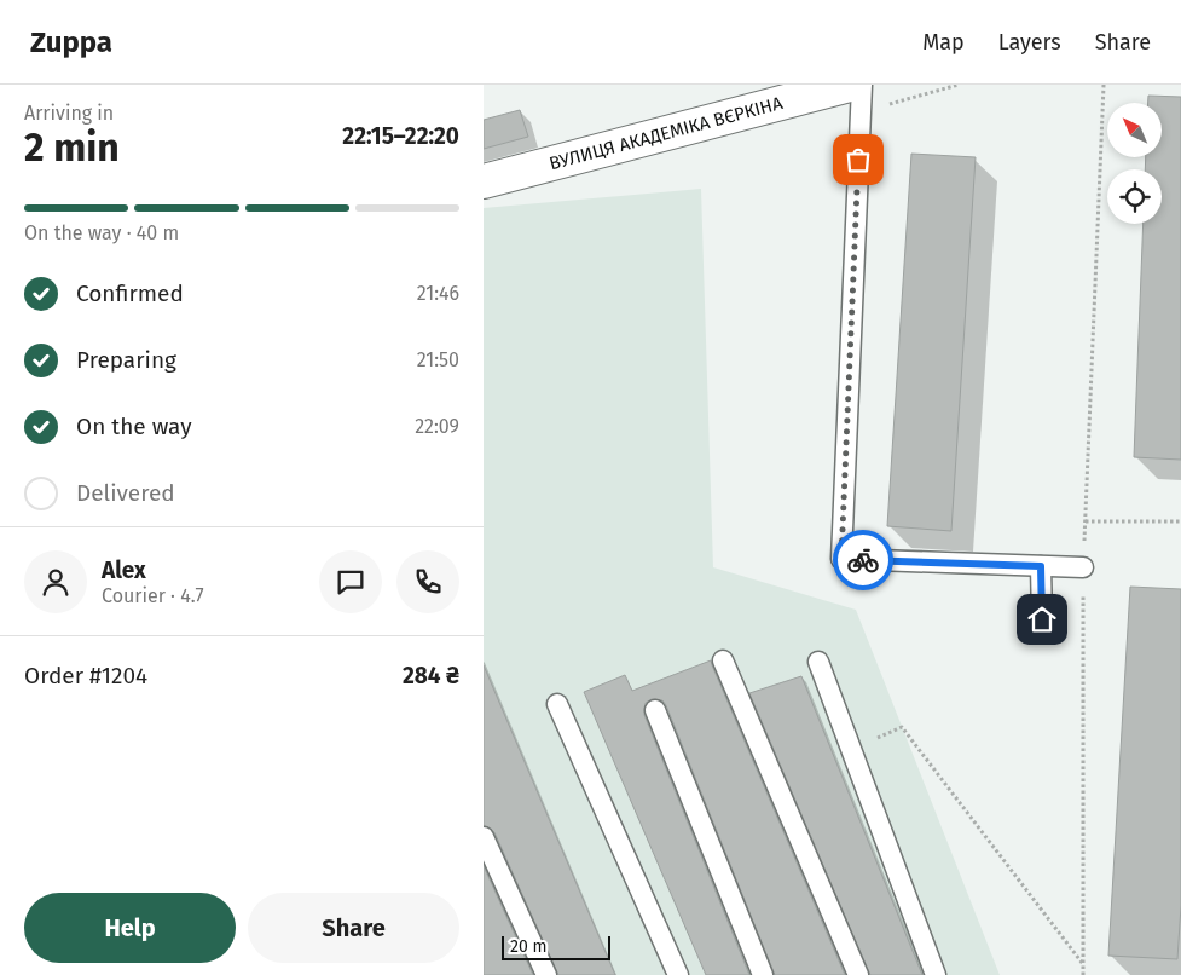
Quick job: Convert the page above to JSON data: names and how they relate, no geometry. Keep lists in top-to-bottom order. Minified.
{"streets":{"street":["ВУЛИЦЯ АКАДЕМІКА ВЄРКІНА"]},"scale_bar":"20 m","north":"top left","page":{"header":"Zuppa","nav":["Map","Layers","Share"],"heading":["2 min","Arriving in","22:15–22:20"],"panel":["Alex","Courier · 4.7","Order #1204","284 ₴"],"bar":"On the way · 40 m","list":[["Confirmed","21:46"],["Preparing","21:50"],["On the way","22:09"],"Delivered"],"buttons":["Help","Share"],"scale":"20 m"}}
